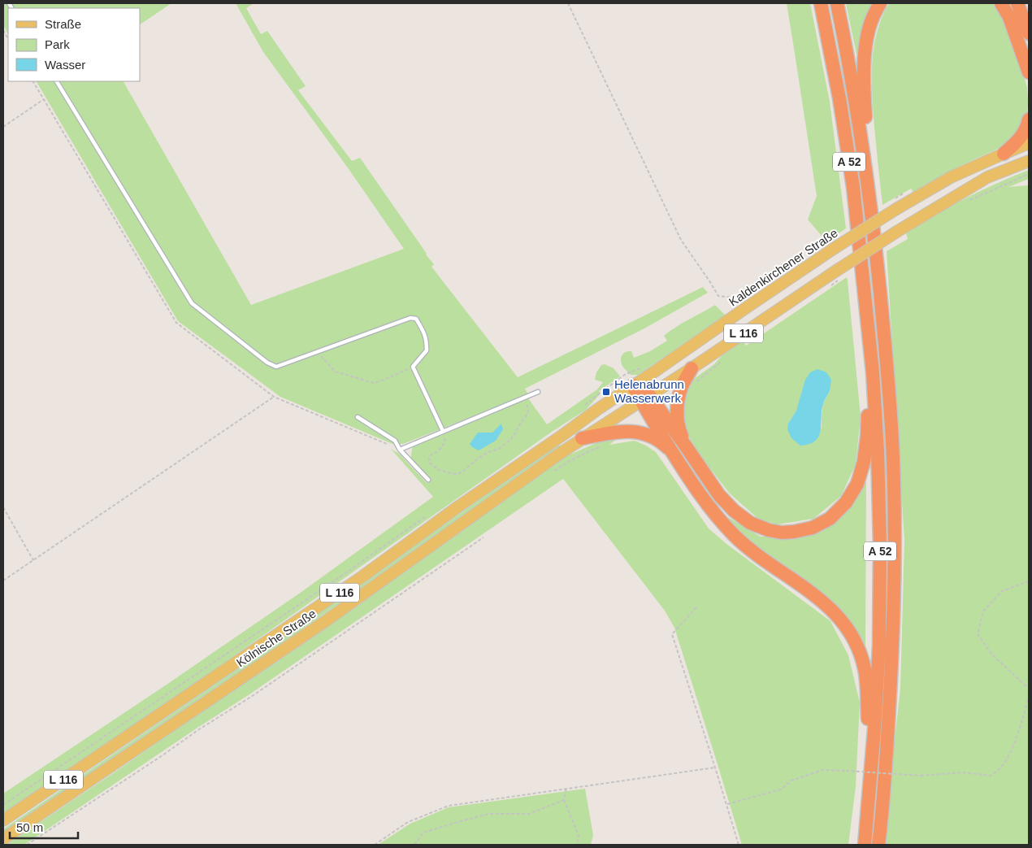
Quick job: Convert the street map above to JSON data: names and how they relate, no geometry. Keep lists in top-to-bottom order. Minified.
{"streets":{"highway":["A 52"],"main road":["Kaldenkirchener Straße","L 116","Kölnische Straße"]},"crossings":[["Kaldenkirchener Straße","Kölnische Straße"],["L 116","Kölnische Straße"]],"places":{"transit":["Helenabrunn Wasserwerk"]},"legend":["Straße","Park","Wasser"],"scale_bar":"50 m"}
